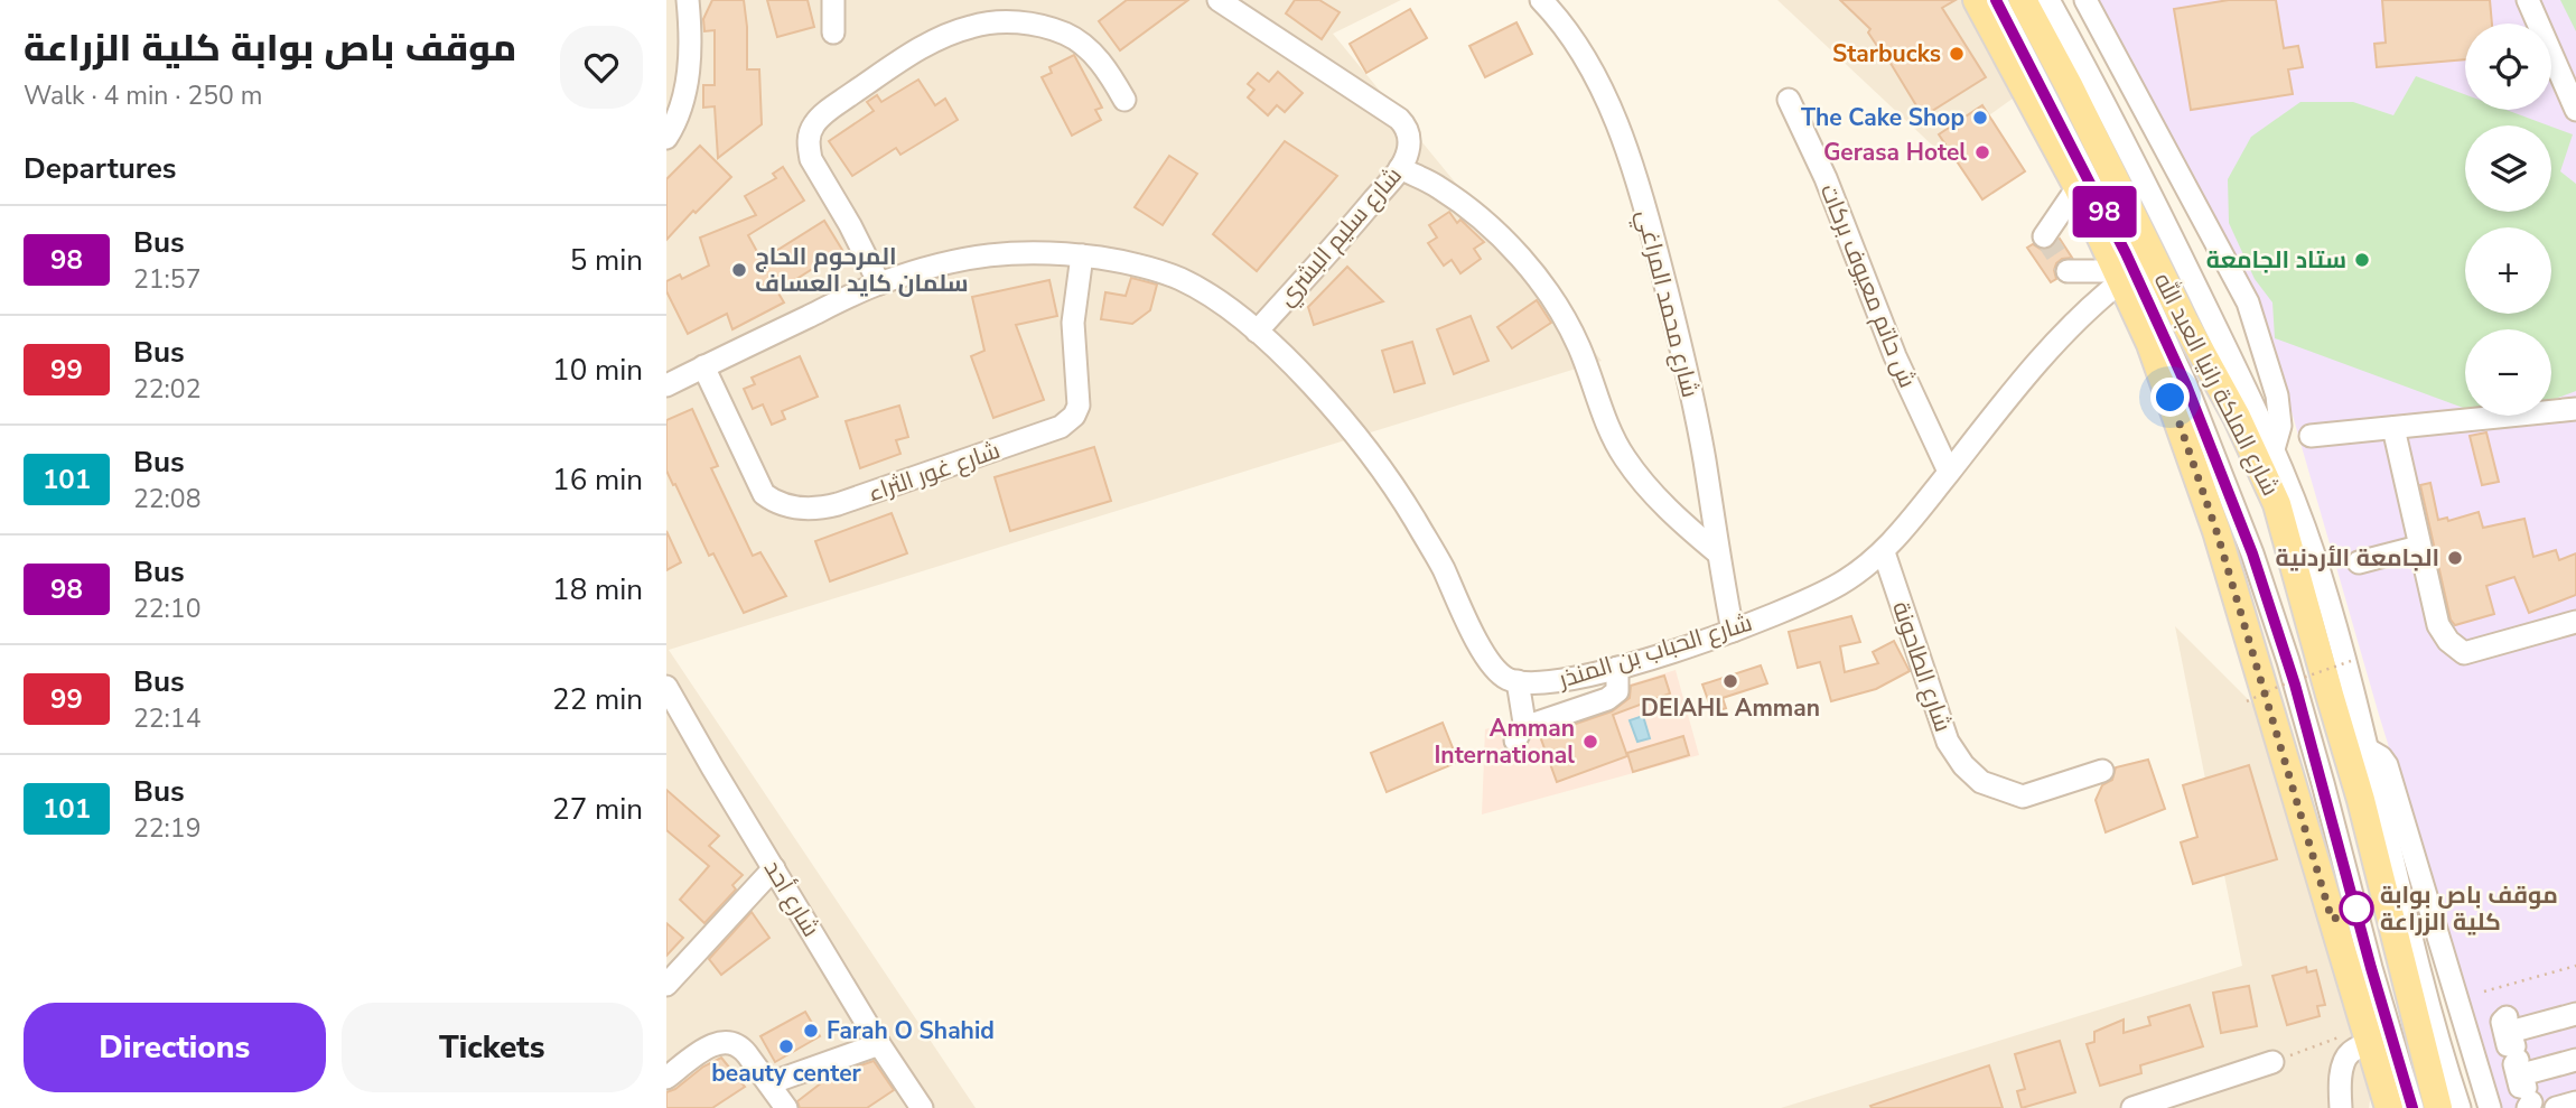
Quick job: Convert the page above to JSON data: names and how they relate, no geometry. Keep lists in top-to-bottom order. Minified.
{"streets":{"main road":["شارع الملكة رانيا العبد الله"],"street":["شارع سليم البشري","ش حاتم معيوف بركات","شارع محمد المراغي","شارع غور الثراء","شارع الحباب بن المنذر","شارع الطاحونة","شارع أحد"]},"crossings":[["ش حاتم معيوف بركات","شارع الحباب بن المنذر"],["شارع محمد المراغي","شارع الحباب بن المنذر"],["شارع الملكة رانيا العبد الله","شارع الحباب بن المنذر"],["شارع الحباب بن المنذر","شارع الطاحونة"]],"places":["Starbucks","The Cake Shop","Gerasa Hotel","ستاد الجامعة","المرحوم الحاج سلمان كايد العساف","الجامعة الأردنية","DEIAHL Amman","Amman International","موقف باص بوابة كلية الزراعة","Farah O Shahid","beauty center"],"lines":["bus line 98"],"page":{"heading":[["موقف باص بوابة كلية الزراعة","Walk · 4 min · 250 m"],"Departures"],"on_map":"98","map_buttons":["+","−"],"list":[{"mark":"98","name":"Bus","note":"21:57","value":"5 min"},{"mark":"99","name":"Bus","note":"22:02","value":"10 min"},{"mark":"101","name":"Bus","note":"22:08","value":"16 min"},{"mark":"98","name":"Bus","note":"22:10","value":"18 min"},{"mark":"99","name":"Bus","note":"22:14","value":"22 min"},{"mark":"101","name":"Bus","note":"22:19","value":"27 min"}],"buttons":["Directions","Tickets"]}}
